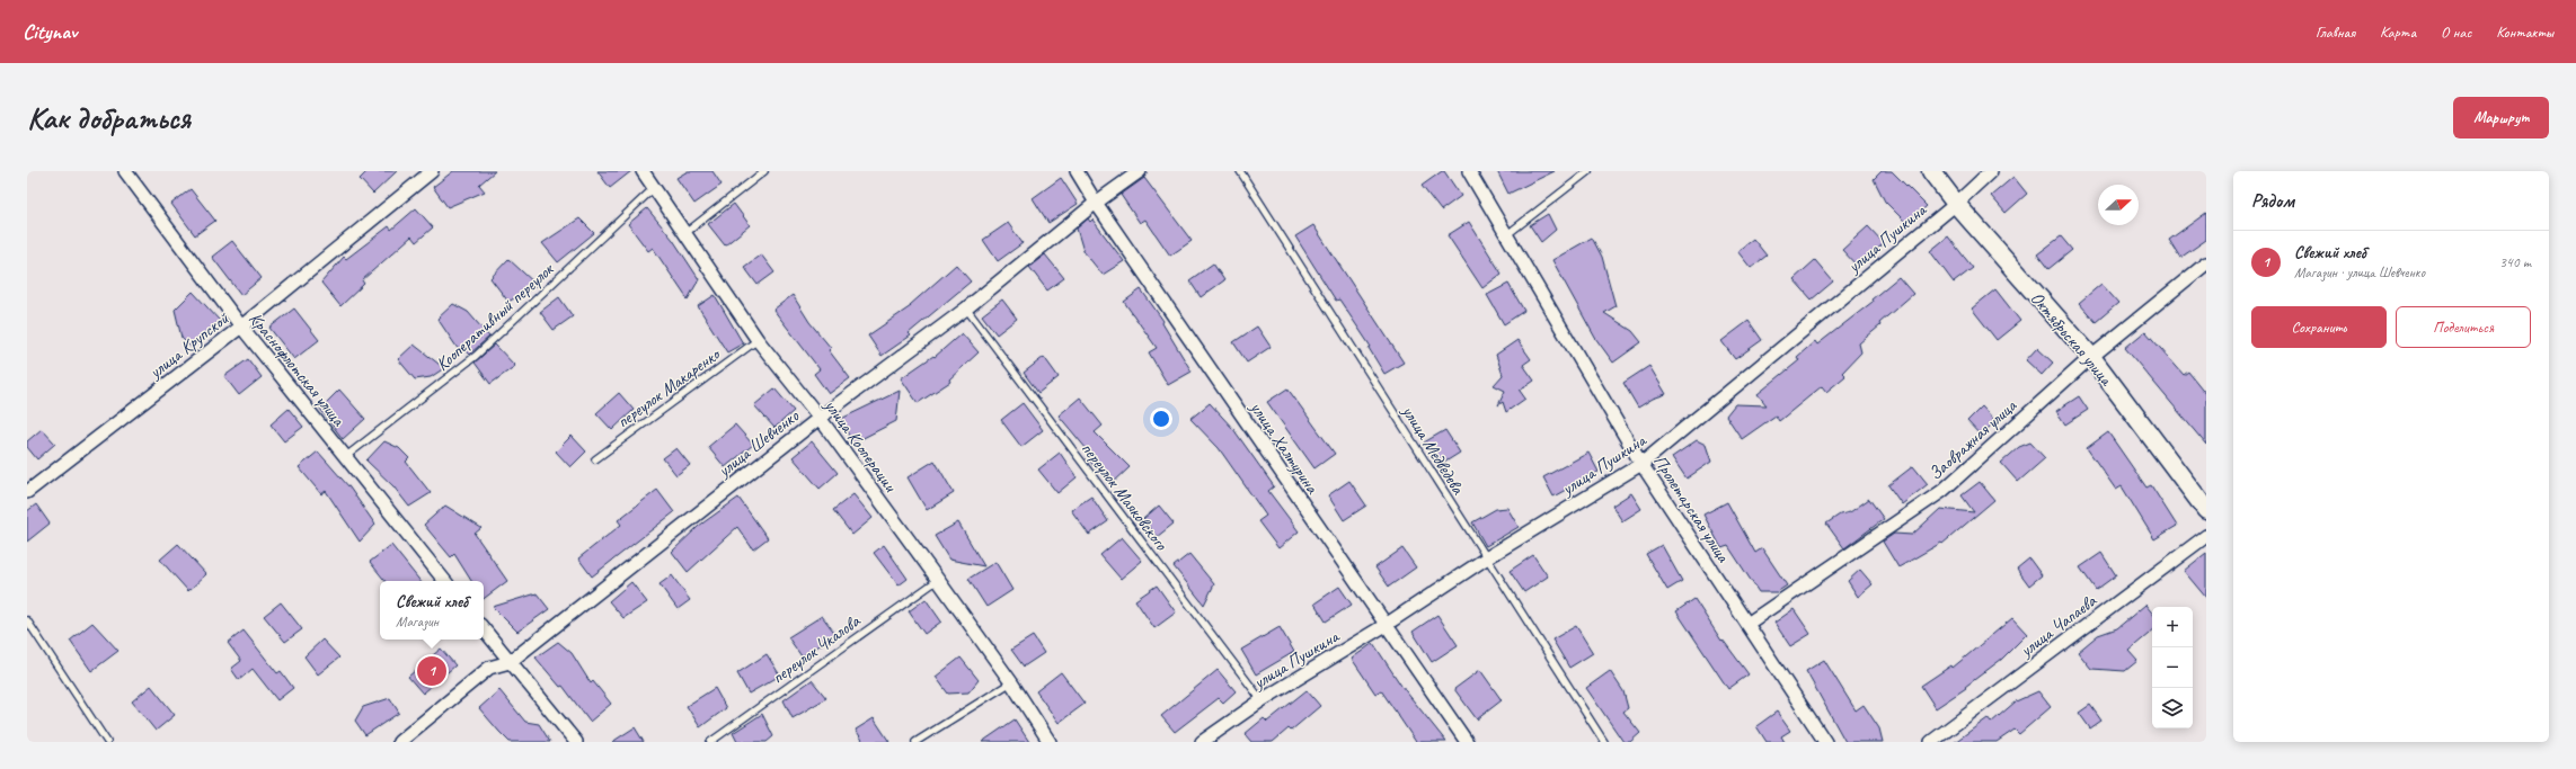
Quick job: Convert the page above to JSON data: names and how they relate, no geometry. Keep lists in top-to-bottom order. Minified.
{"streets":{"street":["улица Пушкина","Октябрьская улица","улица Крупской","Краснофлотская улица","Заовражная улица","улица Шевченко","улица Кооперации","улица Халтурина","Пролетарская улица","улица Чапаева"],"lane":["Кооперативный переулок","переулок Макаренко","улица Медведева","переулок Маяковского","переулок Чкалова"]},"crossings":[["улица Пушкина","Октябрьская улица"],["улица Пушкина","улица Халтурина"],["улица Пушкина","улица Медведева"],["улица Пушкина","переулок Маяковского"],["улица Пушкина","Пролетарская улица"],["Кооперативный переулок","Краснофлотская улица"],["Кооперативный переулок","улица Кооперации"],["Октябрьская улица","Заовражная улица"],["улица Крупской","Краснофлотская улица"],["переулок Макаренко","улица Кооперации"],["Заовражная улица","Пролетарская улица"],["улица Шевченко","улица Кооперации"],["улица Шевченко","улица Халтурина"],["улица Шевченко","переулок Маяковского"],["улица Кооперации","переулок Чкалова"]],"north":"right","page":{"header":"Citynav","nav":["Главная","Карта","О нас","Контакты"],"buttons":["Маршрут",["Сохранить","Поделиться"]],"title":"Как добраться","heading":"Рядом","list":[{"mark":"1","name":"Свежий хлеб","note":"Магазин · улица Шевченко","value":"340 m"}],"popup":["Свежий хлеб","Магазин"],"map_buttons":["+","−"],"pins":"1"}}
